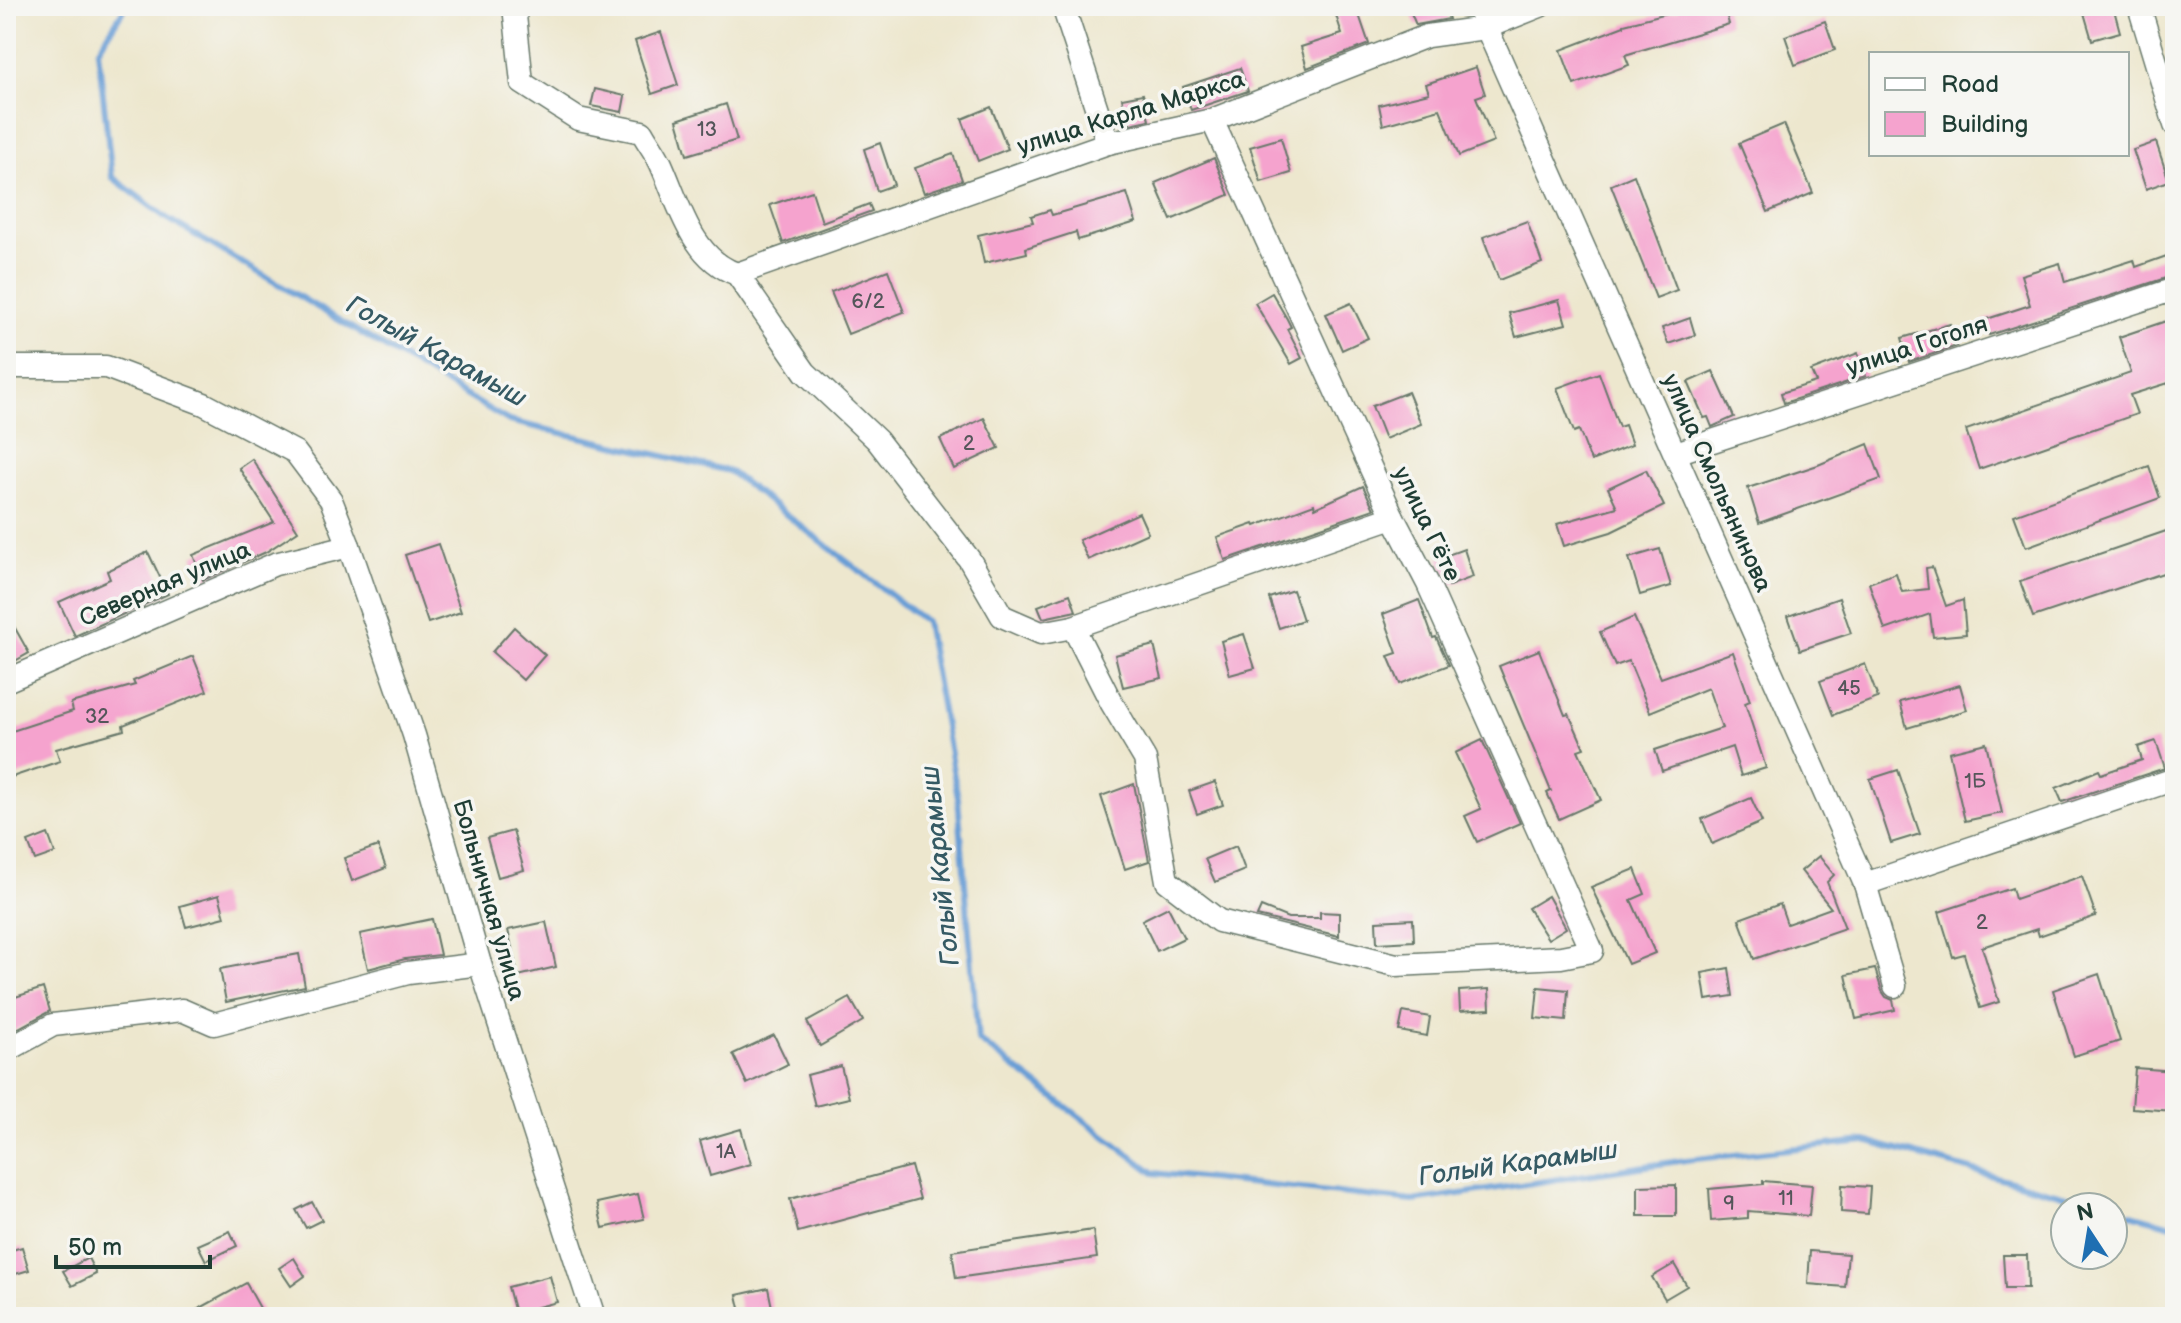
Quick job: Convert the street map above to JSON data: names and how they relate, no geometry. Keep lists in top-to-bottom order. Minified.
{"streets":{"street":["улица Карла Маркса","улица Гоголя","улица Смольянинова","улица Гёте","Северная улица","Больничная улица"]},"crossings":[["улица Карла Маркса","улица Смольянинова"],["улица Карла Маркса","улица Гёте"],["улица Гоголя","улица Смольянинова"],["Северная улица","Больничная улица"]],"water":["Голый Карамыш"],"house_numbers":["13","6/2","2","45","32","1Б","2","1А","11","9"],"legend":["Road","Building"],"scale_bar":"50 m","north":"top"}
